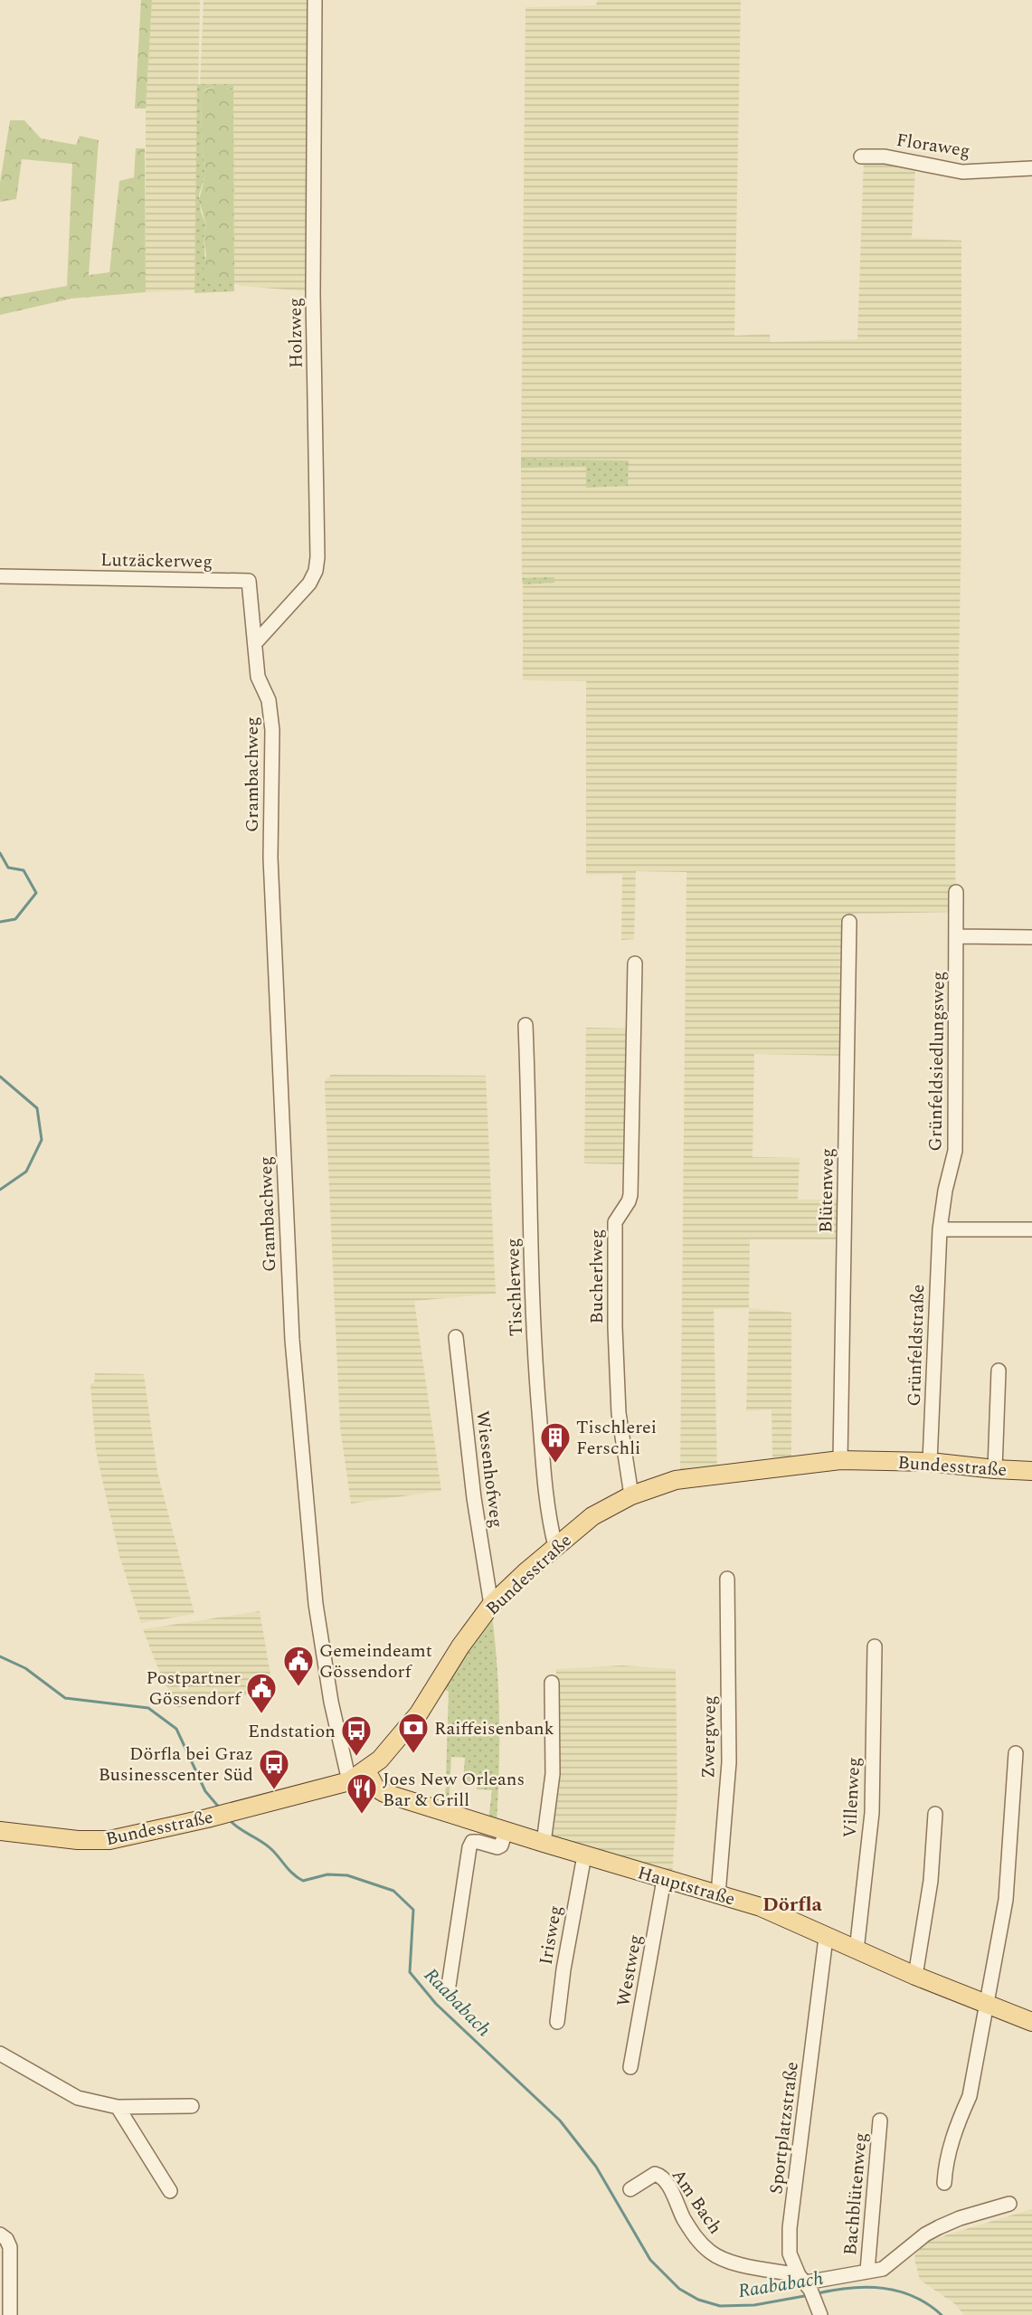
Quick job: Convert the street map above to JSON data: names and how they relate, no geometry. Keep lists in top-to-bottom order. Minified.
{"streets":{"main road":["Bundesstraße","Hauptstraße"],"street":["Floraweg","Holzweg","Lutzäckerweg","Grambachweg","Grünfeldsiedlungsweg","Blütenweg","Bucherlweg","Tischlerweg","Grünfeldstraße","Wiesenhofweg","Zwergweg","Villenweg","Irisweg","Westweg","Sportplatzstraße","Bachblütenweg","Am Bach"]},"crossings":[["Holzweg","Lutzäckerweg"],["Holzweg","Grambachweg"],["Lutzäckerweg","Grambachweg"],["Grambachweg","Bundesstraße"],["Grünfeldsiedlungsweg","Grünfeldstraße"],["Blütenweg","Bundesstraße"],["Bucherlweg","Bundesstraße"],["Tischlerweg","Bundesstraße"],["Grünfeldstraße","Bundesstraße"],["Bundesstraße","Wiesenhofweg"],["Bundesstraße","Hauptstraße"],["Zwergweg","Hauptstraße"],["Villenweg","Hauptstraße"],["Hauptstraße","Irisweg"],["Hauptstraße","Westweg"],["Hauptstraße","Sportplatzstraße"],["Sportplatzstraße","Am Bach"],["Bachblütenweg","Am Bach"]],"districts":["Dörfla"],"water":["Raababach"],"places":{"building":["Tischlerei Ferschli"],"public building":["Gemeindeamt Gössendorf","Postpartner Gössendorf"],"bank":["Raiffeisenbank"],"bus stop":["Endstation","Dörfla bei Graz Businesscenter Süd"],"restaurant":["Joes New Orleans Bar & Grill"]}}
